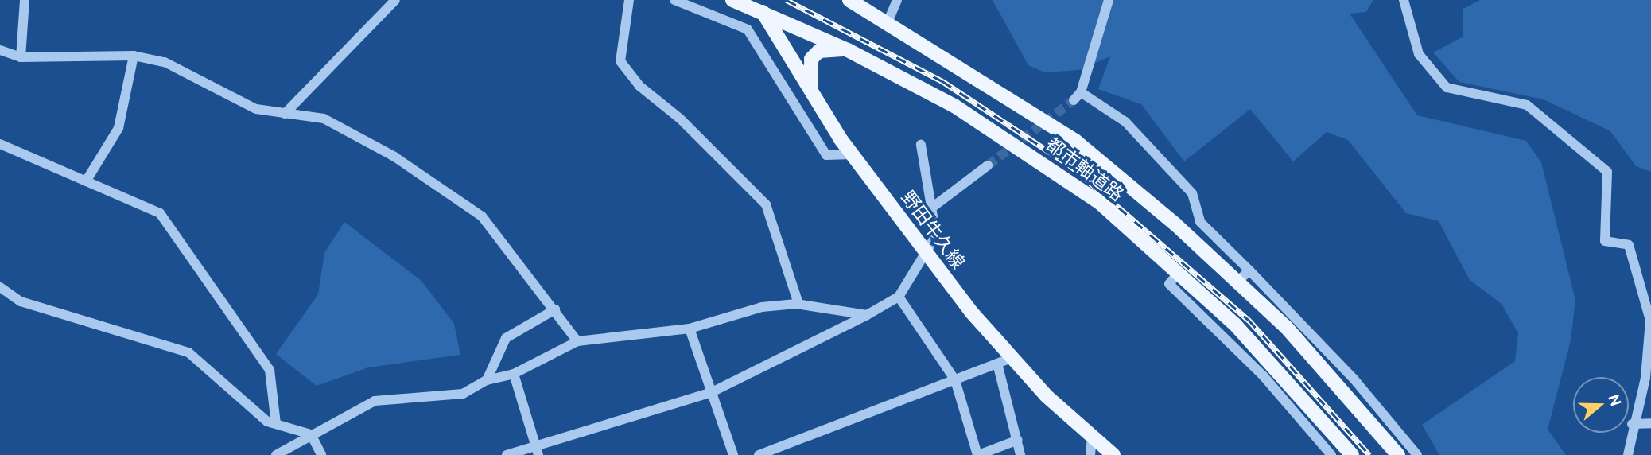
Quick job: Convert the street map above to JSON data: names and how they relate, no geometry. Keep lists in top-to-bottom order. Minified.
{"streets":{"main road":["都市軸道路","野田牛久線"]},"crossings":[["都市軸道路","野田牛久線"]],"north":"right"}
